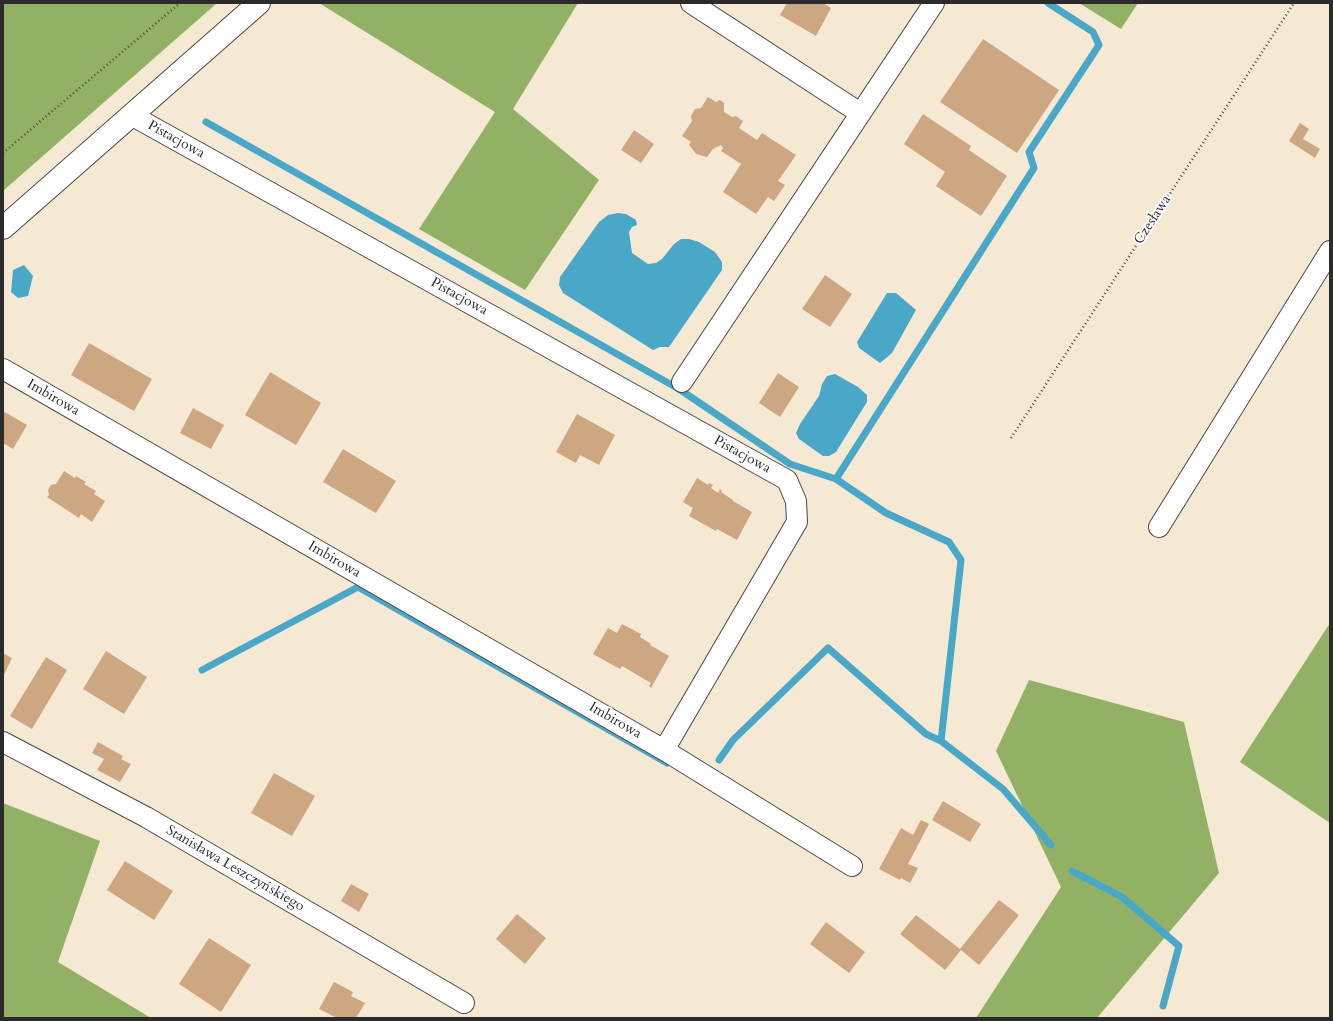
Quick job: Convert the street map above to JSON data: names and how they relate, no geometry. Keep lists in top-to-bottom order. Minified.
{"streets":{"street":["Pistacjowa","Imbirowa","Stanisława Leszczyńskiego"],"path":["Czesława"]},"crossings":[["Pistacjowa","Imbirowa"]]}
